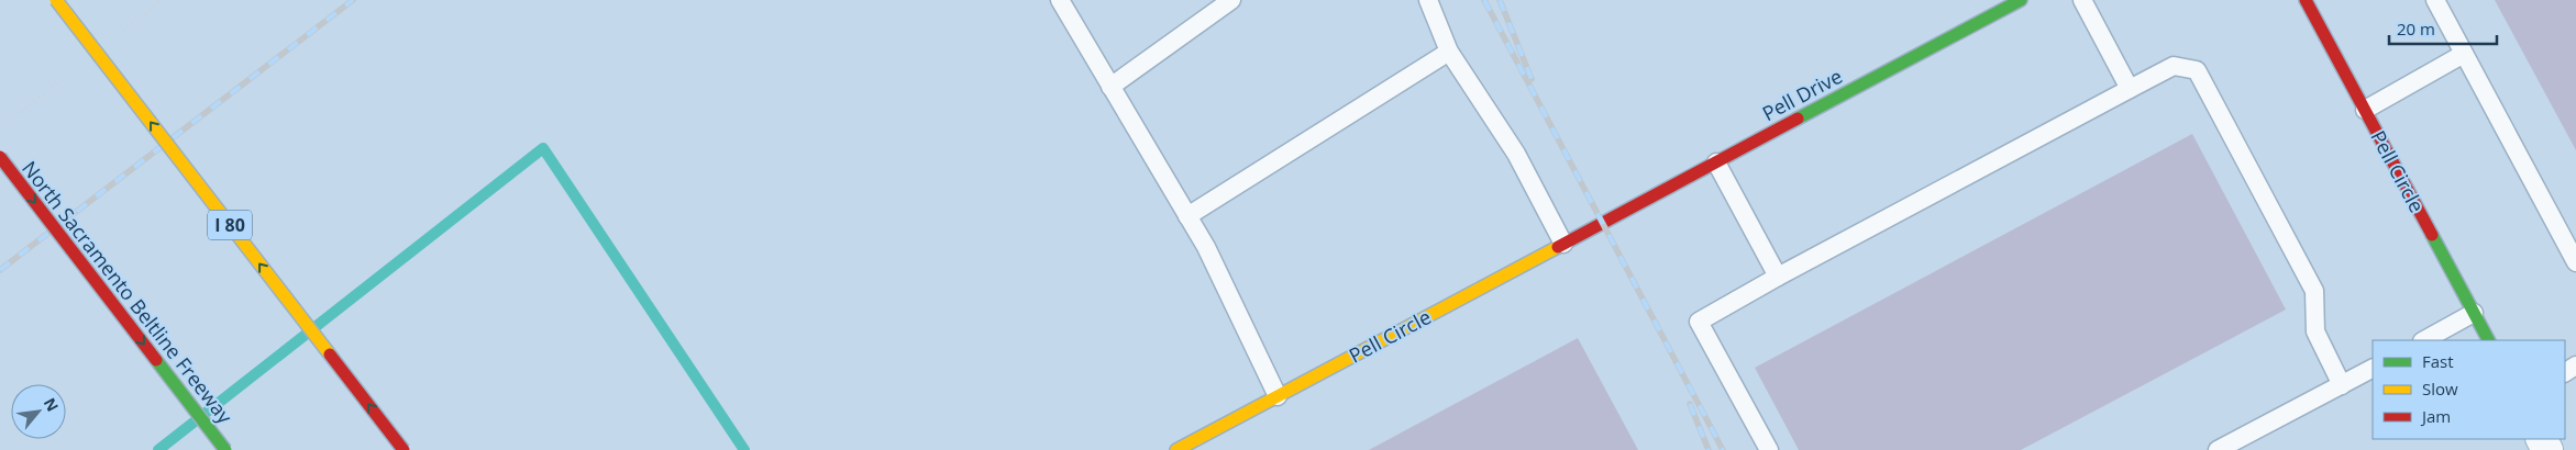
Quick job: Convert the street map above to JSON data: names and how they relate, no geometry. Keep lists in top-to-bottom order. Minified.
{"streets":{"main road":["Pell Drive","Pell Circle","I 80","North Sacramento Beltline Freeway"]},"crossings":[["Pell Drive","Pell Circle"]],"one_way":["North Sacramento Beltline Freeway"],"legend":["Fast","Slow","Jam"],"scale_bar":"20 m","north":"top right"}
